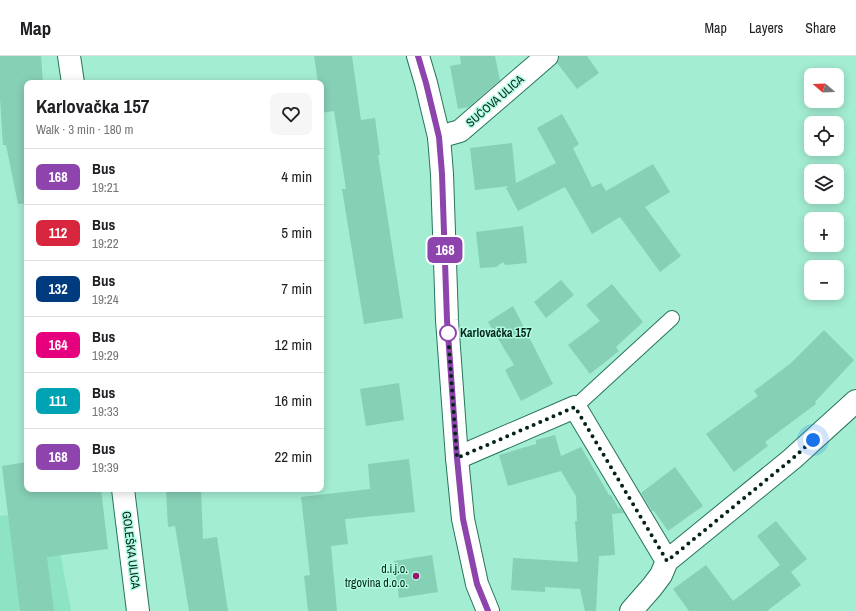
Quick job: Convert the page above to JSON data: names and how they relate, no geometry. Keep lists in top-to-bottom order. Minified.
{"streets":{"street":["SUĆOVA ULICA","GOLEŠKA ULICA"]},"places":["Karlovačka 157","d.i.j.o. trgovina d.o.o."],"lines":["bus line 168"],"north":"left","page":{"header":"Map","nav":["Map","Layers","Share"],"on_map":"168","map_buttons":["+","−"],"heading":["Karlovačka 157","Walk · 3 min · 180 m"],"list":[{"mark":"168","name":"Bus","note":"19:21","value":"4 min"},{"mark":"112","name":"Bus","note":"19:22","value":"5 min"},{"mark":"132","name":"Bus","note":"19:24","value":"7 min"},{"mark":"164","name":"Bus","note":"19:29","value":"12 min"},{"mark":"111","name":"Bus","note":"19:33","value":"16 min"},{"mark":"168","name":"Bus","note":"19:39","value":"22 min"}]}}
